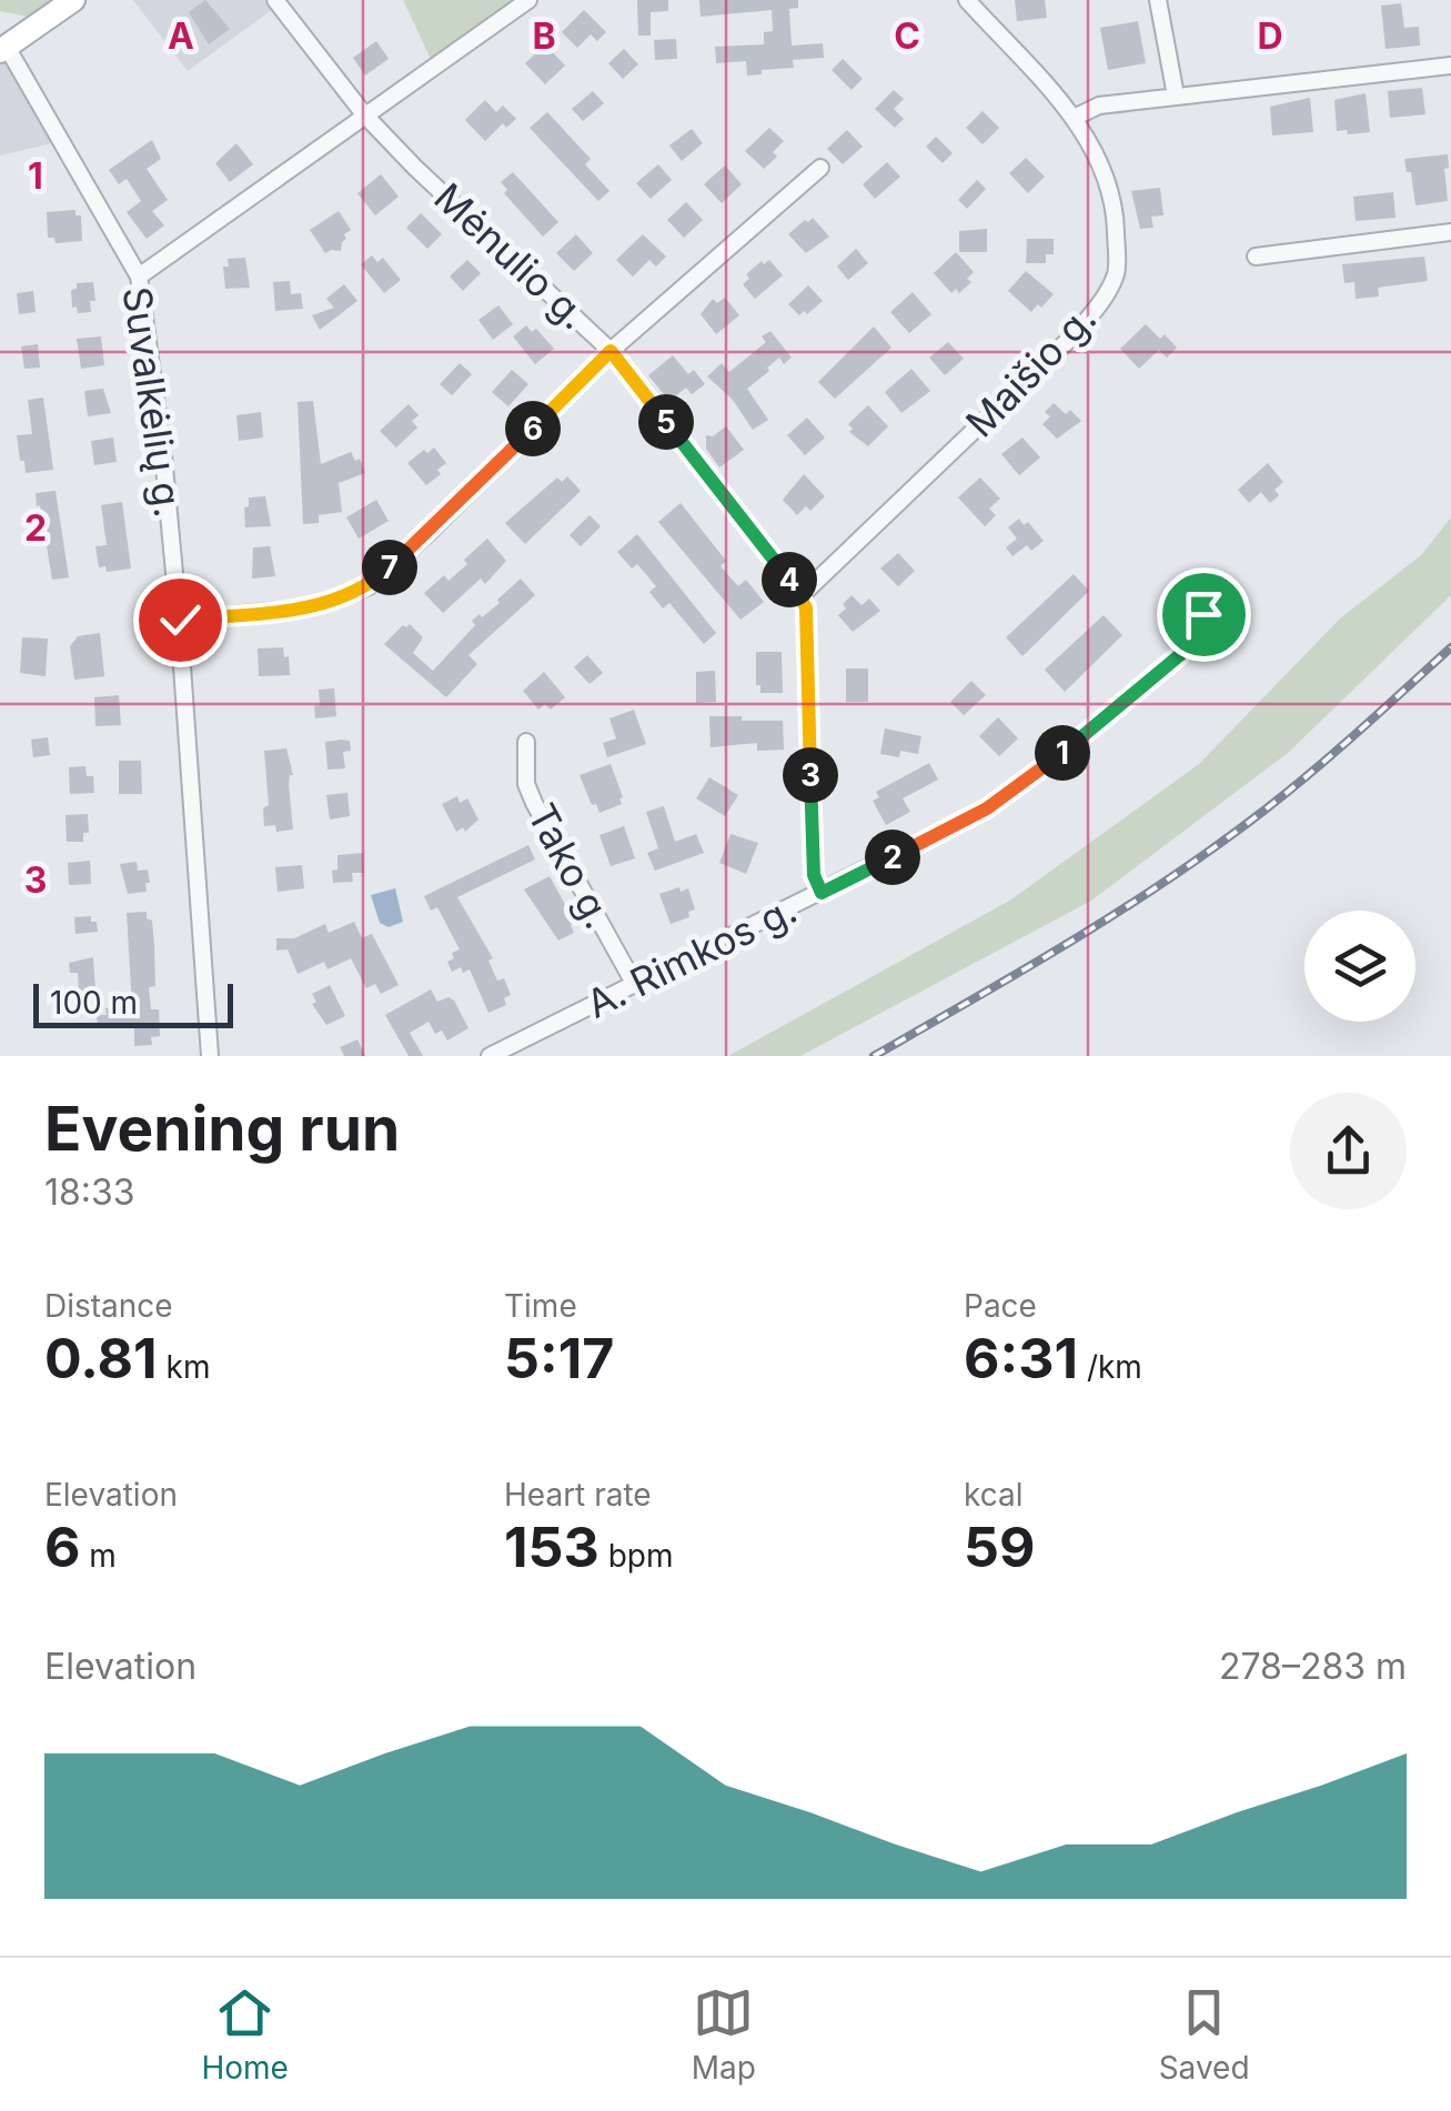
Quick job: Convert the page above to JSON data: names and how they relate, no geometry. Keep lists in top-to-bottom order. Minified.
{"streets":{"street":["Mėnulio g.","Maišio g.","Suvalkėlių g.","Tako g.","A. Rimkos g."]},"crossings":[["Mėnulio g.","Maišio g."],["Tako g.","A. Rimkos g."]],"scale_bar":"100 m","page":{"pins":["5","6","7","4","1","3","2"],"scale":"100 m","heading":["Evening run","18:33"],"stats":[["Distance","0.81 km"],["Time","5:17"],["Pace","6:31 /km"],["Elevation","6 m"],["Heart rate","153 bpm"],["kcal","59"]],"chart":["Elevation","278–283 m"],"tabs":["Home","Map","Saved"]},"grid":{"columns":["A","B","C","D"],"rows":["1","2","3"]}}
